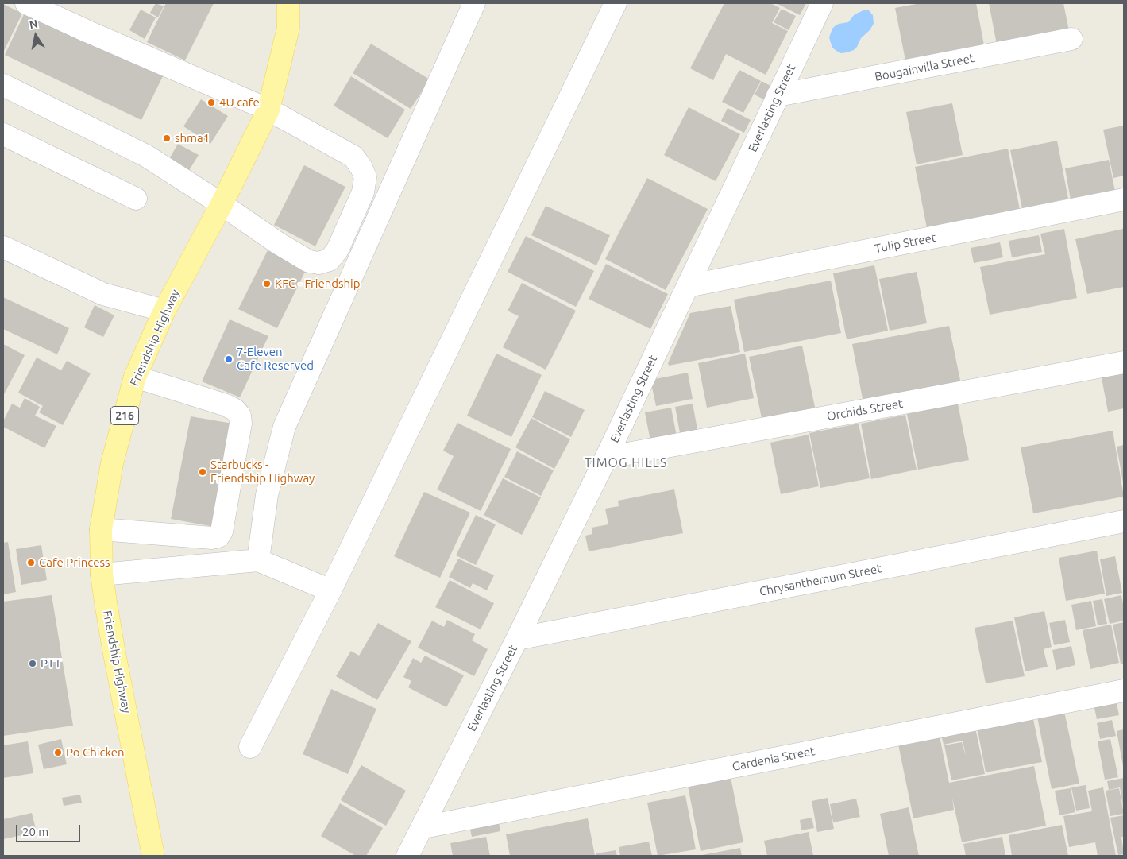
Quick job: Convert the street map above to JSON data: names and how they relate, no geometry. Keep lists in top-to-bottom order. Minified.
{"streets":{"main road":["Friendship Highway","216"],"street":["Bougainvilla Street","Everlasting Street","Tulip Street","Orchids Street","Chrysanthemum Street","Gardenia Street"]},"crossings":[["Bougainvilla Street","Everlasting Street"],["Everlasting Street","Tulip Street"],["Everlasting Street","Orchids Street"],["Everlasting Street","Chrysanthemum Street"],["Everlasting Street","Gardenia Street"]],"districts":["TIMOG HILLS"],"places":["4U cafe","shma1","KFC - Friendship","7-Eleven Cafe Reserved","Starbucks - Friendship Highway","Cafe Princess","PTT","Po Chicken"],"scale_bar":"20 m","north":"top"}
